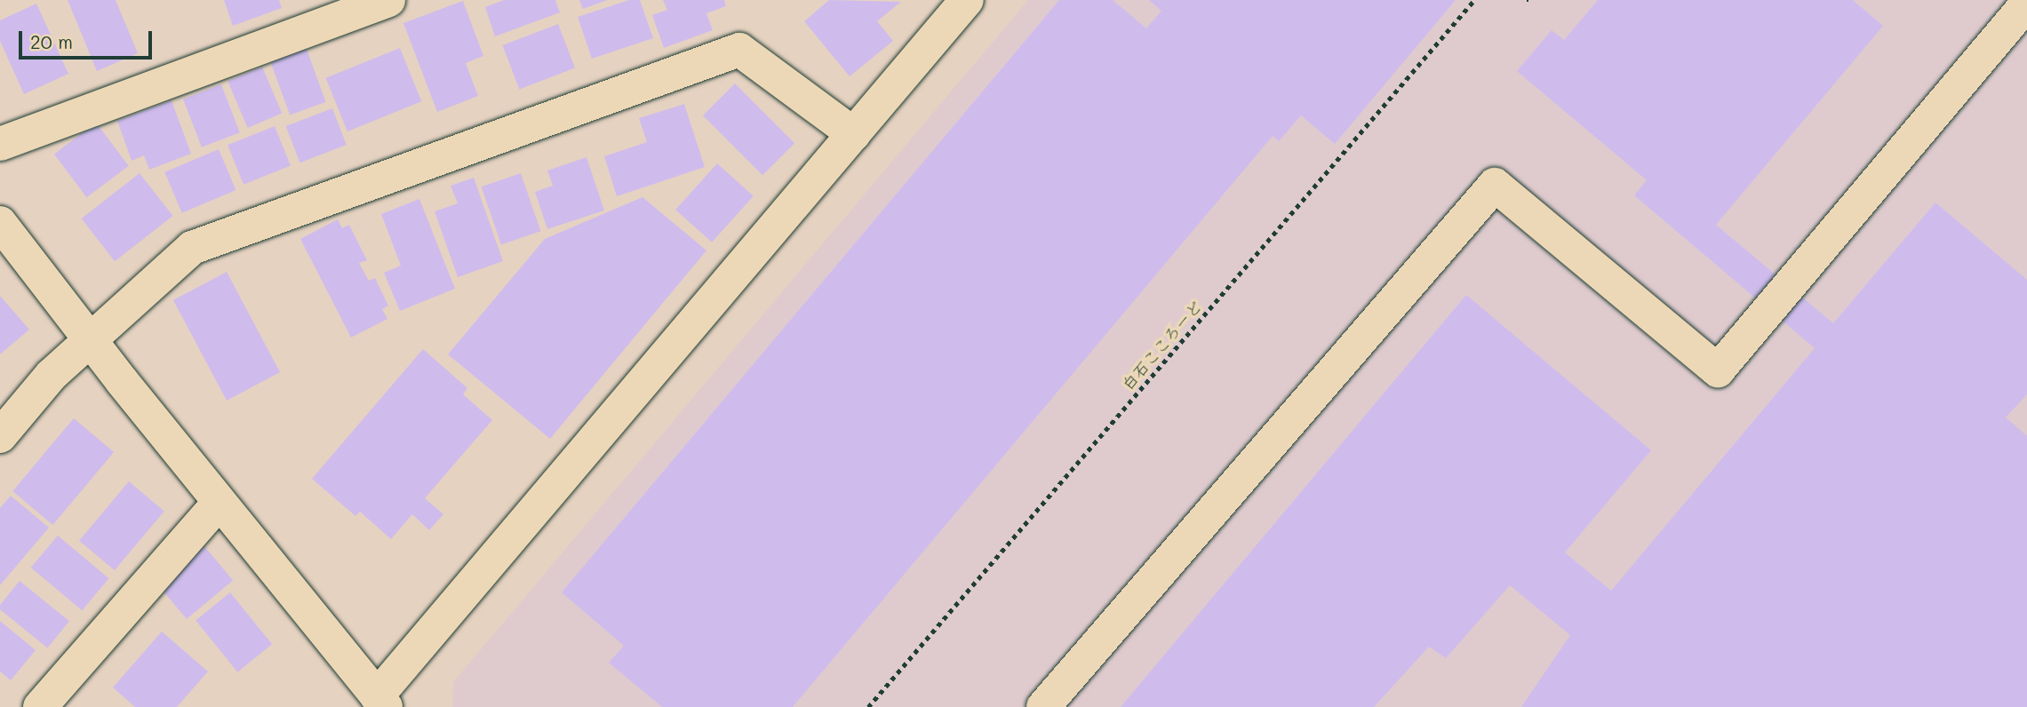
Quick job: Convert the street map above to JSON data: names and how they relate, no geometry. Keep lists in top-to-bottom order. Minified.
{"streets":{"path":["白石こころーど"]},"scale_bar":"20 m"}
